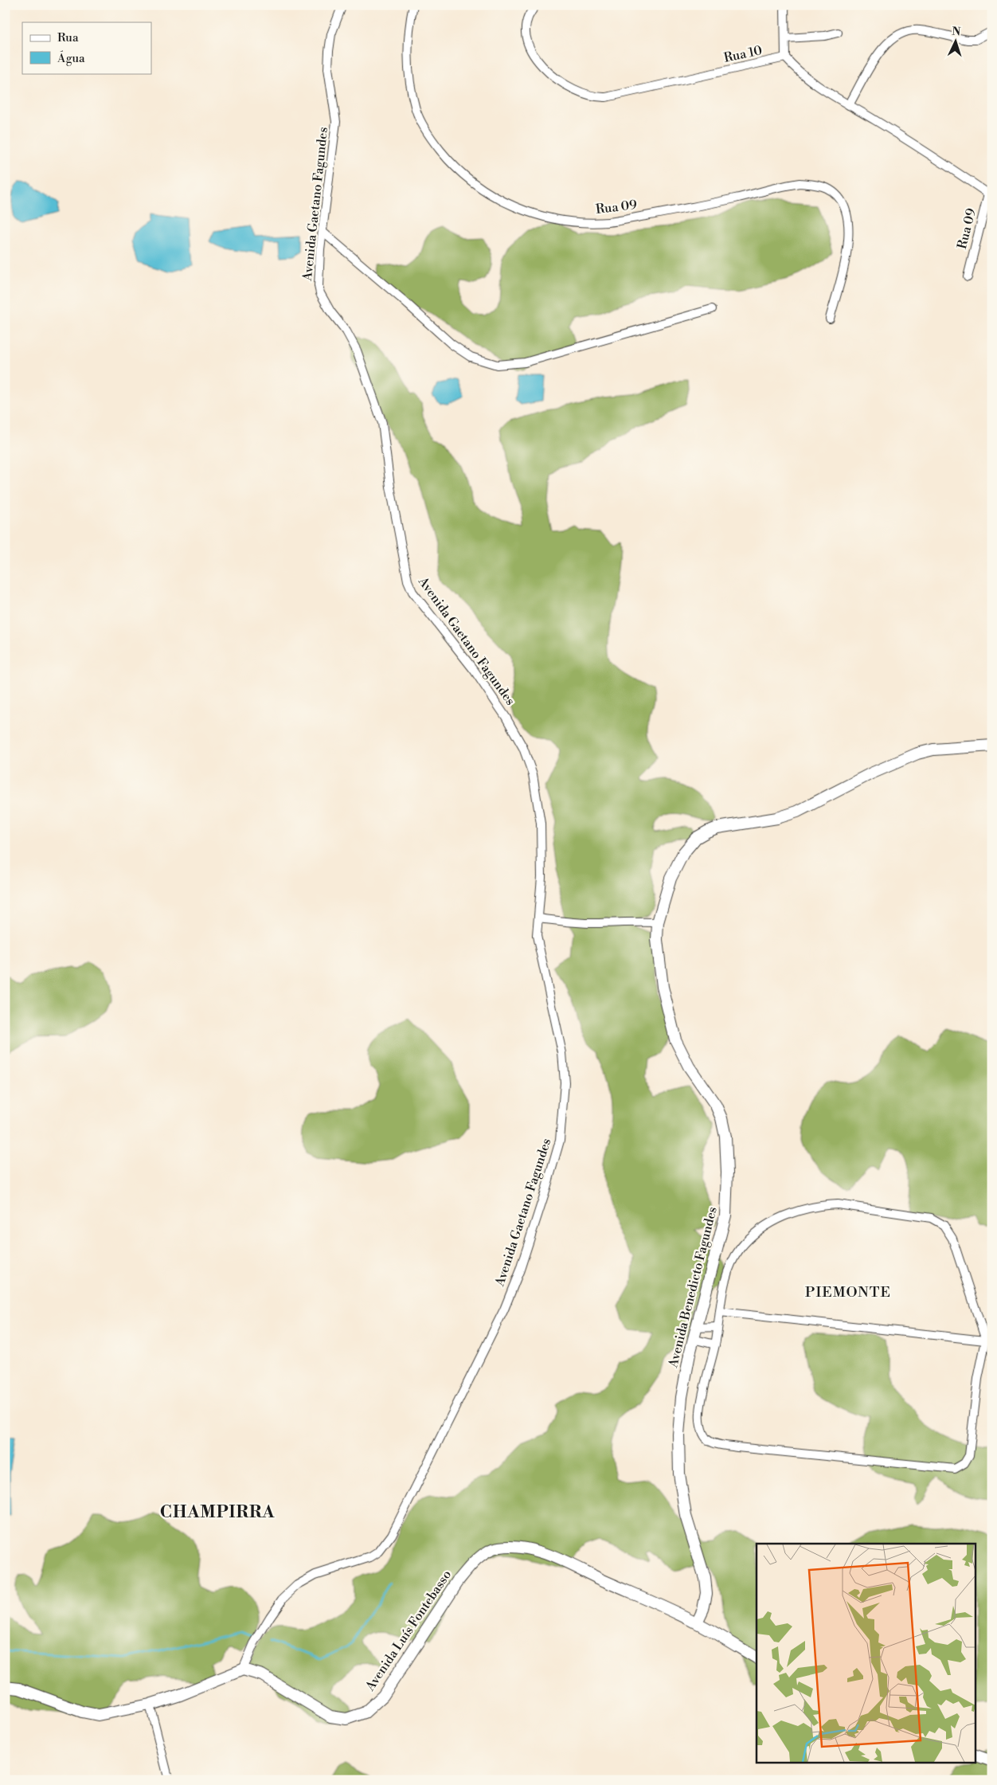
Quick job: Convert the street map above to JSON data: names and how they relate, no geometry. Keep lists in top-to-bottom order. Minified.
{"streets":{"street":["Rua 10","Avenida Gaetano Fagundes","Rua 09","Avenida Benedicto Fagundes","Avenida Luís Fontebasso"]},"crossings":[["Avenida Gaetano Fagundes","Avenida Luís Fontebasso"],["Avenida Benedicto Fagundes","Avenida Luís Fontebasso"]],"districts":["PIEMONTE","CHAMPIRRA"],"legend":["Rua","Água"],"north":"top"}
